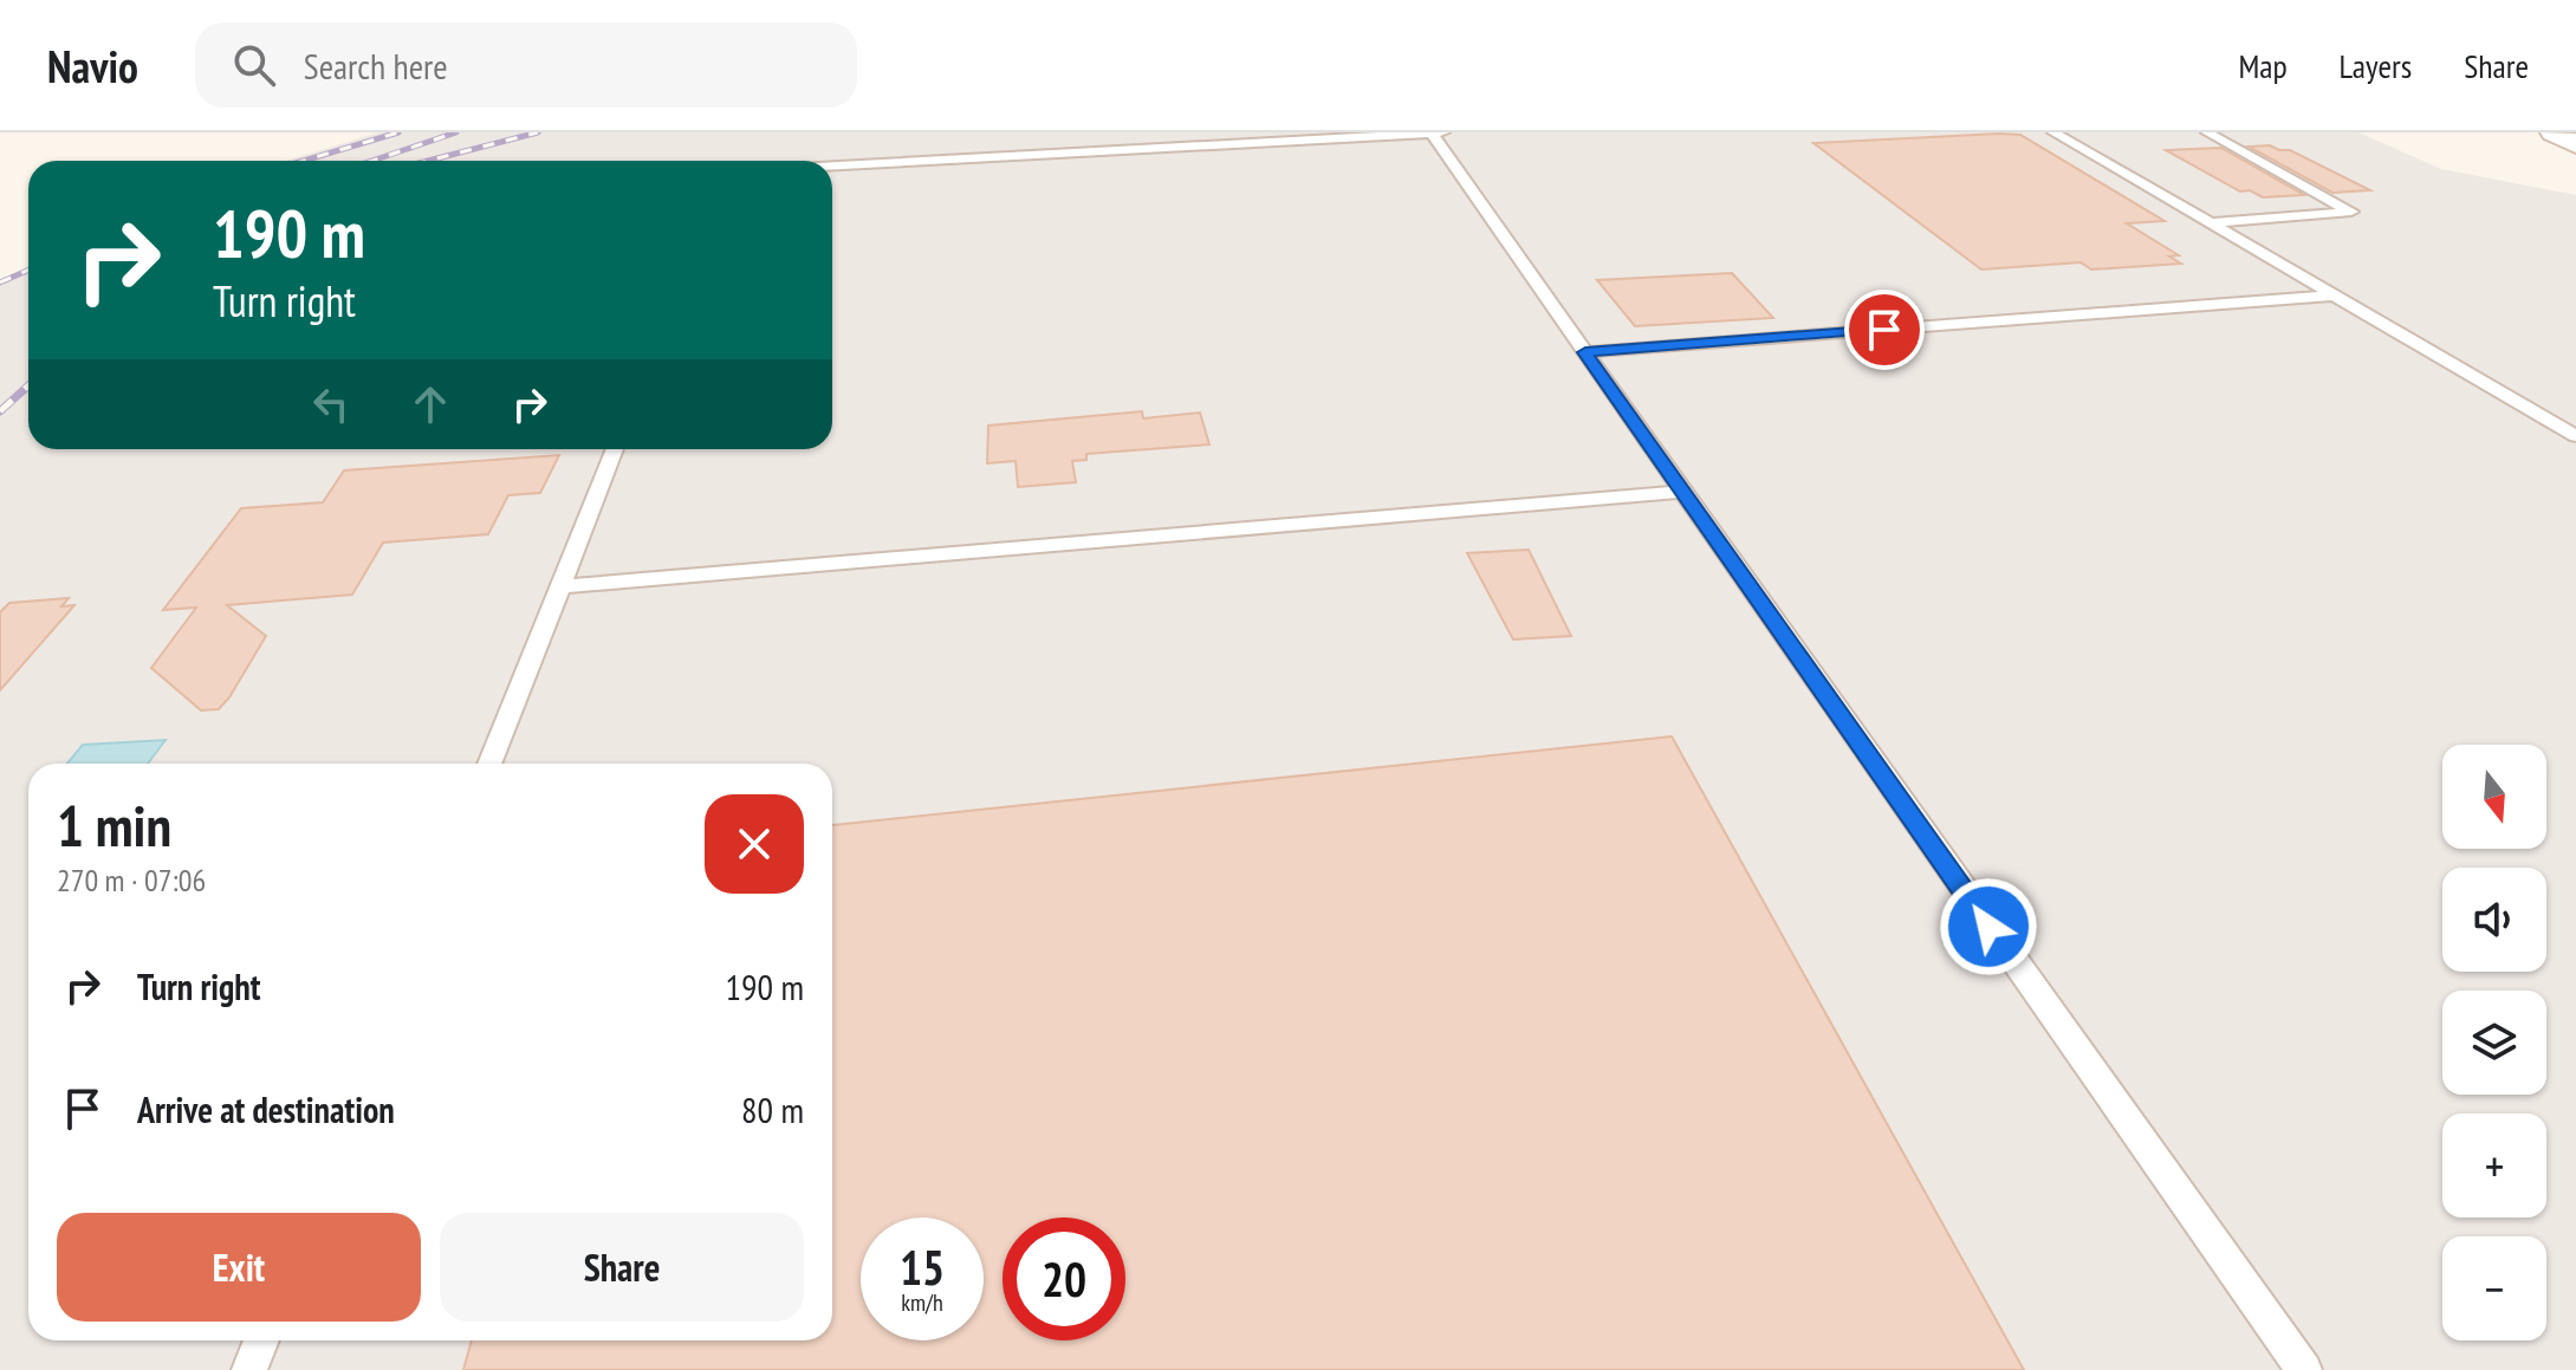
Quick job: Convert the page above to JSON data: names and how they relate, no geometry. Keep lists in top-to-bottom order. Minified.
{"north":"bottom","page":{"header":"Navio","search":"Search here","nav":["Map","Layers","Share"],"turn":["190 m","Turn right"],"map_buttons":["+","−"],"heading":["1 min","270 m · 07:06"],"list":[{"name":"Turn right","value":"190 m"},{"name":"Arrive at destination","value":"80 m"}],"buttons":["Exit","Share"],"speed":"15 km/h","limit":"20"}}
